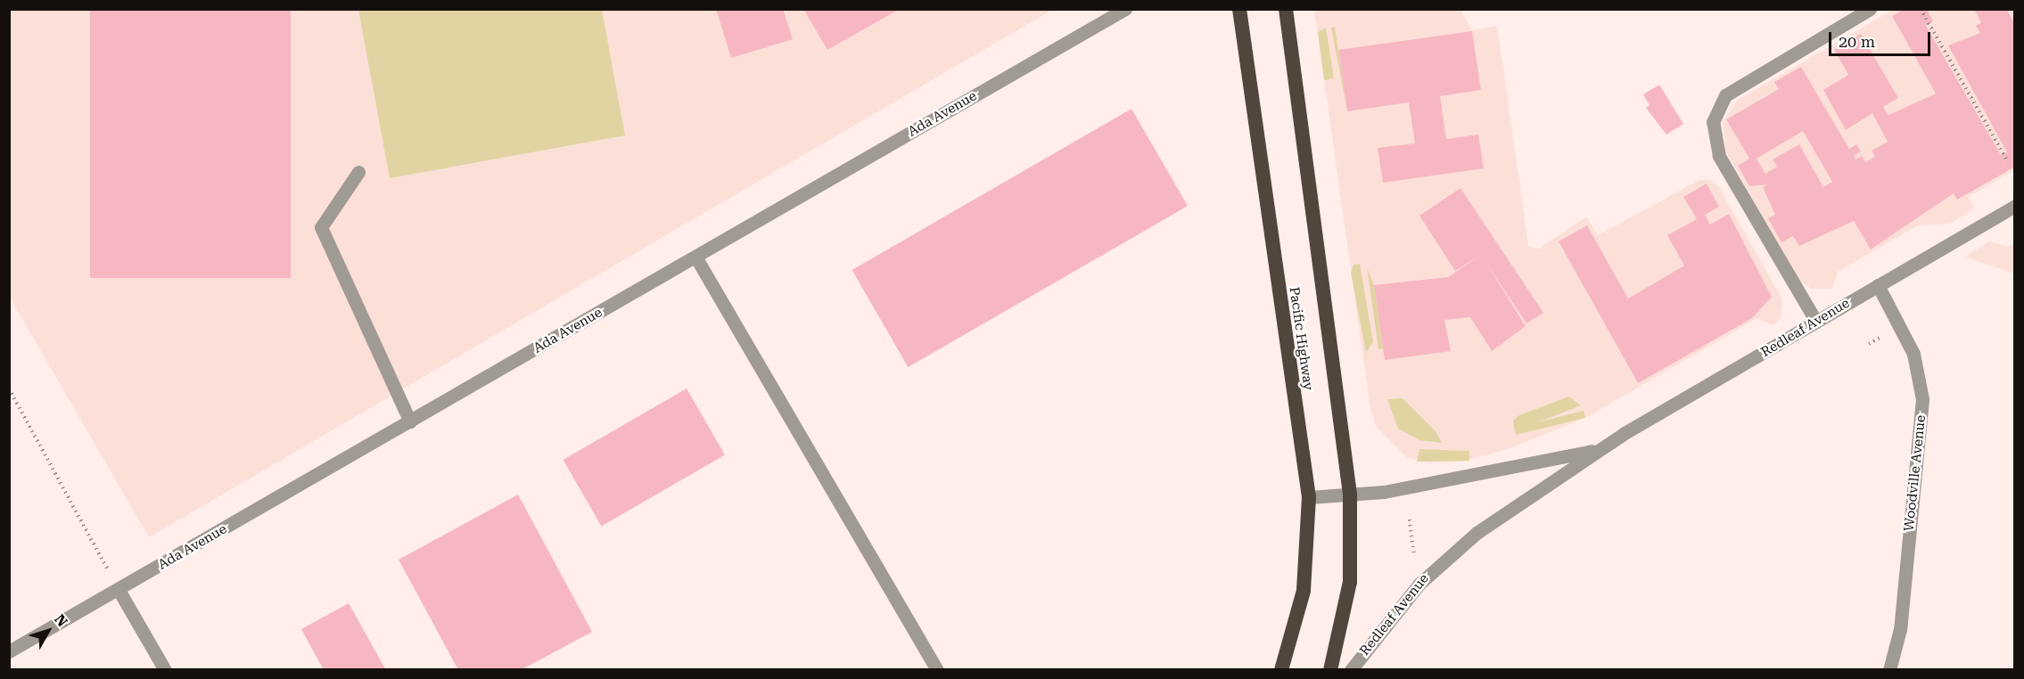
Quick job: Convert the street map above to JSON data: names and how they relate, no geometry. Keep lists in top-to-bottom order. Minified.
{"streets":{"highway":["Pacific Highway"],"street":["Ada Avenue","Redleaf Avenue","Woodville Avenue"]},"crossings":[["Redleaf Avenue","Pacific Highway"],["Redleaf Avenue","Woodville Avenue"]],"scale_bar":"20 m","north":"top right"}
